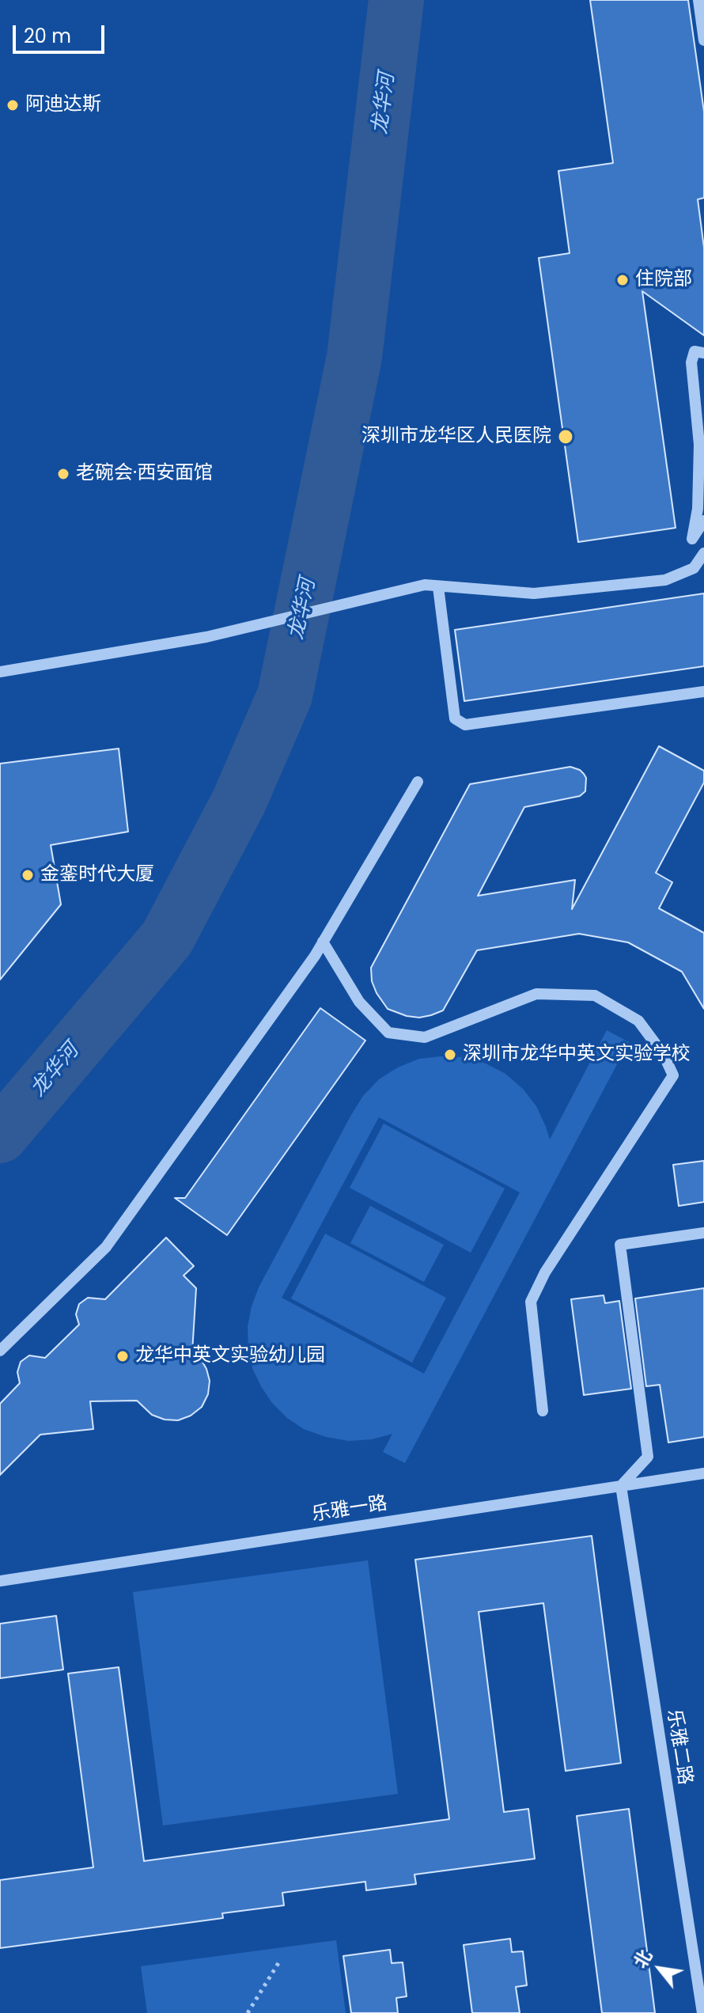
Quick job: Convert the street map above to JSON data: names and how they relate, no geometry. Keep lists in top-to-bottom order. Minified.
{"streets":{"street":["乐雅一路","乐雅二路"]},"crossings":[["乐雅一路","乐雅二路"]],"water":["龙华河"],"places":["阿迪达斯","住院部","深圳市龙华区人民医院","老碗会·西安面馆","金銮时代大厦","深圳市龙华中英文实验学校","龙华中英文实验幼儿园"],"scale_bar":"20 m","north":"top left"}
